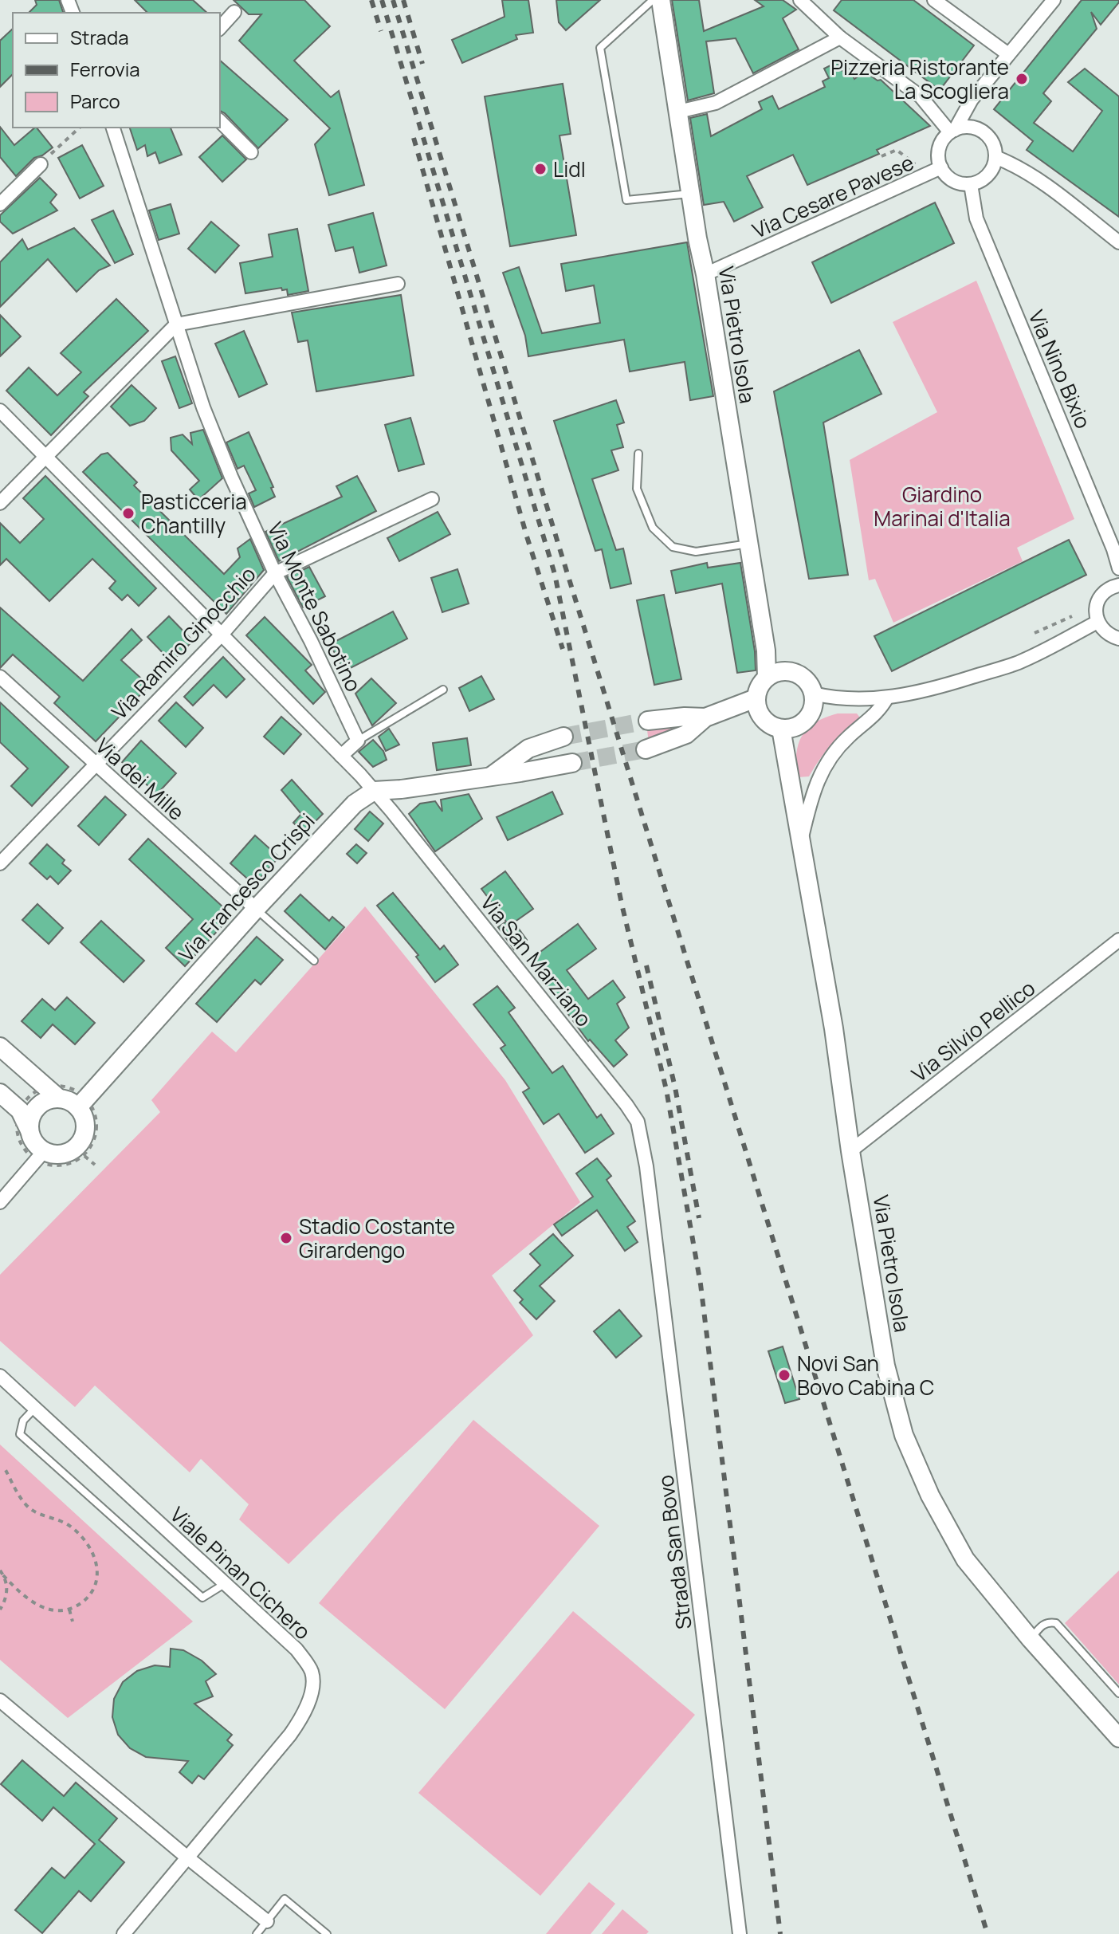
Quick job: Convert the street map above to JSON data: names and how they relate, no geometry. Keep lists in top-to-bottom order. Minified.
{"streets":{"street":["Via Cesare Pavese","Via Pietro Isola","Via Nino Bixio","Via Monte Sabotino","Via Ramiro Ginocchio","Via dei Mille","Via Francesco Crispi","Via San Marziano","Via Silvio Pellico","Strada San Bovo","Viale Pinan Cichero"]},"crossings":[["Via Cesare Pavese","Via Pietro Isola"],["Via Cesare Pavese","Via Nino Bixio"],["Via Pietro Isola","Via Silvio Pellico"],["Via Monte Sabotino","Via Ramiro Ginocchio"],["Via Ramiro Ginocchio","Via dei Mille"],["Via Ramiro Ginocchio","Via San Marziano"],["Via dei Mille","Via Francesco Crispi"],["Via Francesco Crispi","Via San Marziano"],["Via San Marziano","Strada San Bovo"]],"parks":["Giardino Marinai d'Italia"],"places":["Pizzeria Ristorante La Scogliera","Lidl","Pasticceria Chantilly","Stadio Costante Girardengo","Novi San Bovo Cabina C"],"legend":["Strada","Ferrovia","Parco"]}
